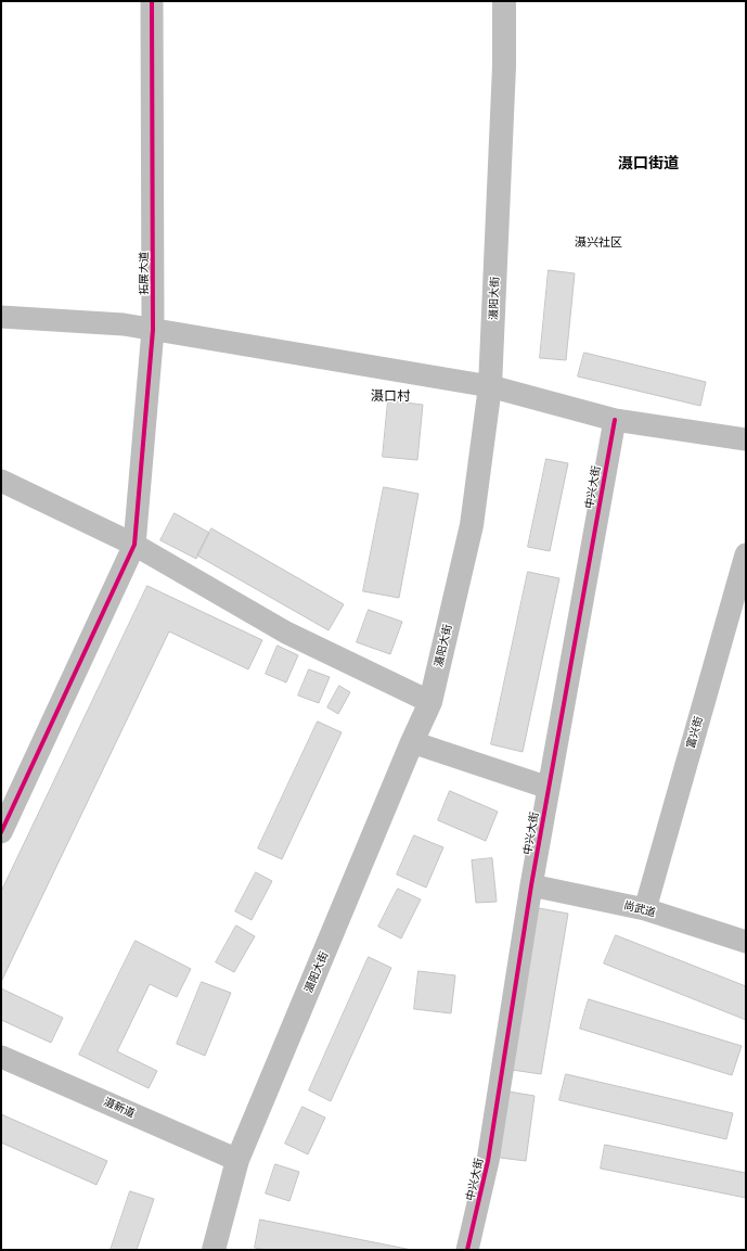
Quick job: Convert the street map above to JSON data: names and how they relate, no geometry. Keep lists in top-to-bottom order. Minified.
{"streets":{"main road":["滠阳大街"],"street":["拓展大道","中兴大街","富兴街","尚武道","滠新道"]},"crossings":[["滠阳大街","滠新道"],["中兴大街","尚武道"],["富兴街","尚武道"]],"districts":["滠口街道","滠兴社区","滠口村"]}
